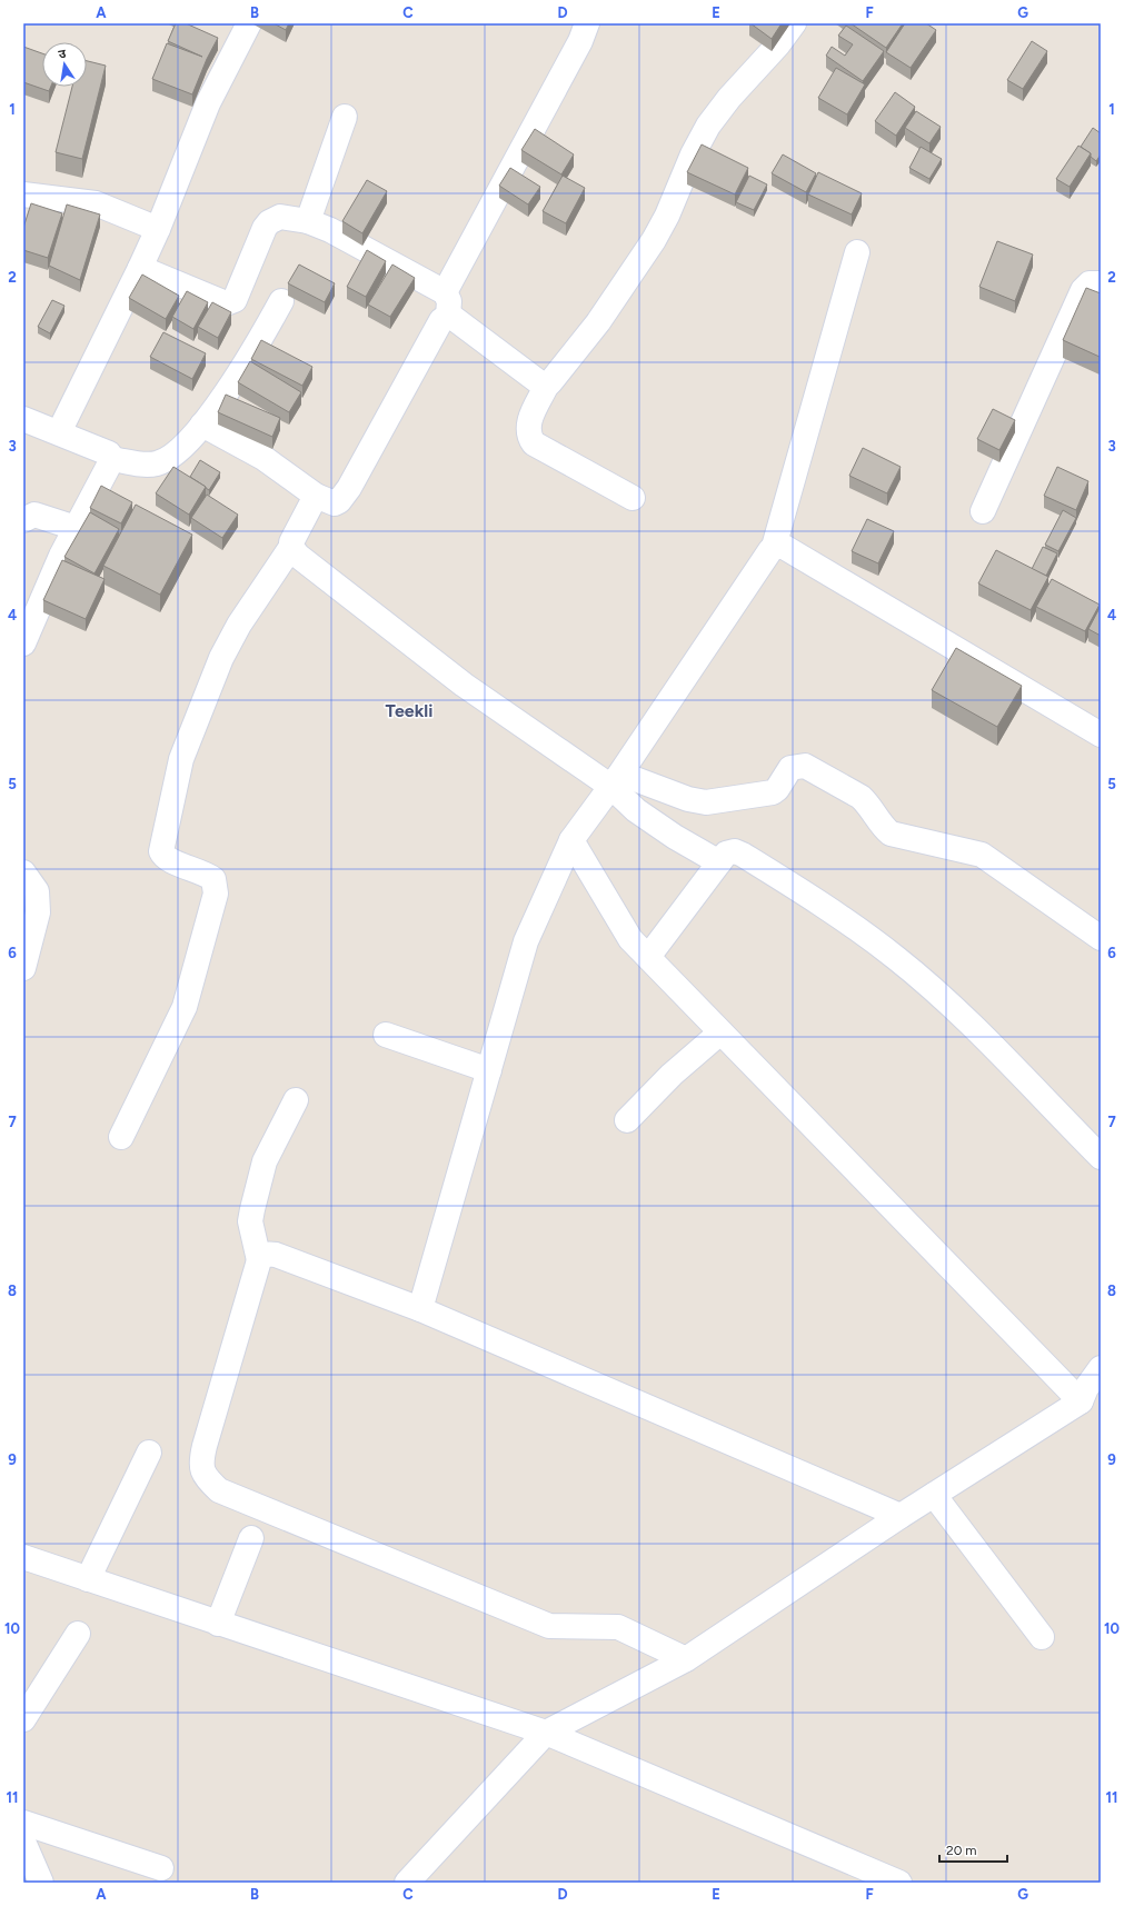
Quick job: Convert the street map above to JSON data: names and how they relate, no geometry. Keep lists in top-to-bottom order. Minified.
{"districts":["Teekli"],"scale_bar":"20 m","north":"top","grid":{"columns":["A","B","C","D","E","F","G"],"rows":["1","2","3","4","5","6","7","8","9","10","11"]}}
